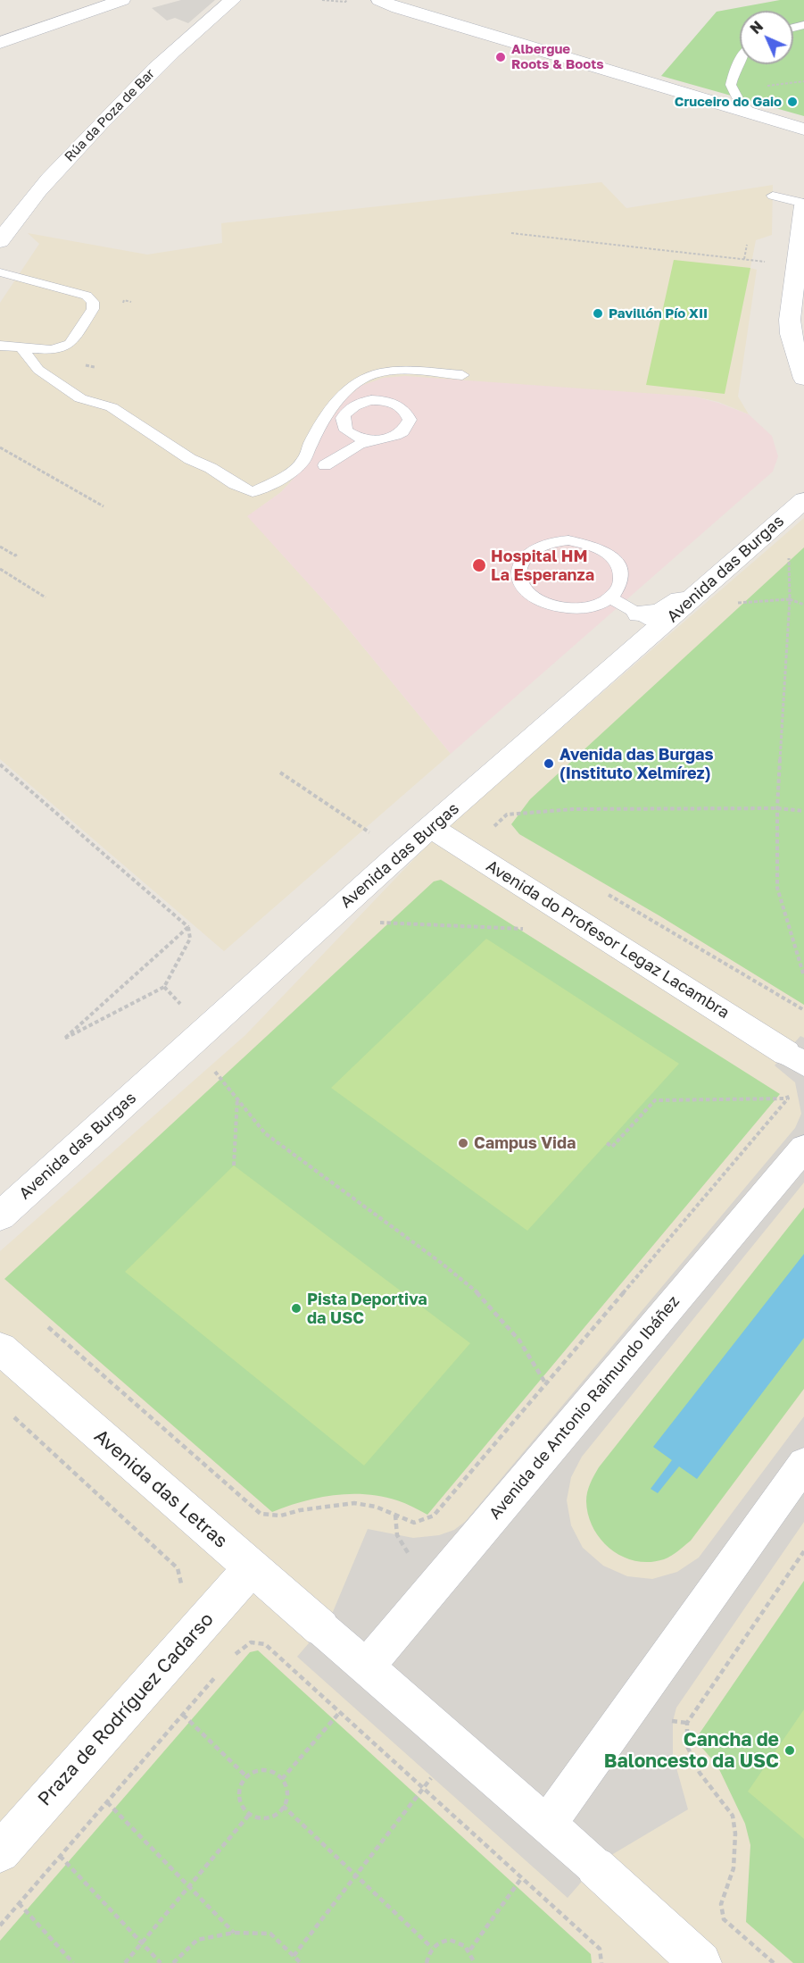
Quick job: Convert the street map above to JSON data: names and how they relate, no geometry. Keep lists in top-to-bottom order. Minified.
{"streets":{"street":["Rúa da Poza de Bar","Avenida das Burgas","Avenida do Profesor Legaz Lacambra","Avenida de Antonio Raimundo Ibáñez","Avenida das Letras","Praza de Rodríguez Cadarso"]},"crossings":[["Avenida das Burgas","Avenida do Profesor Legaz Lacambra"],["Avenida das Letras","Praza de Rodríguez Cadarso"]],"places":["Albergue Roots & Boots","Cruceiro do Gaio","Pavillón Pío XII","Hospital HM La Esperanza","Avenida das Burgas (Instituto Xelmírez)","Campus Vida","Pista Deportiva da USC","Cancha de Baloncesto da USC"],"north":"top left"}
